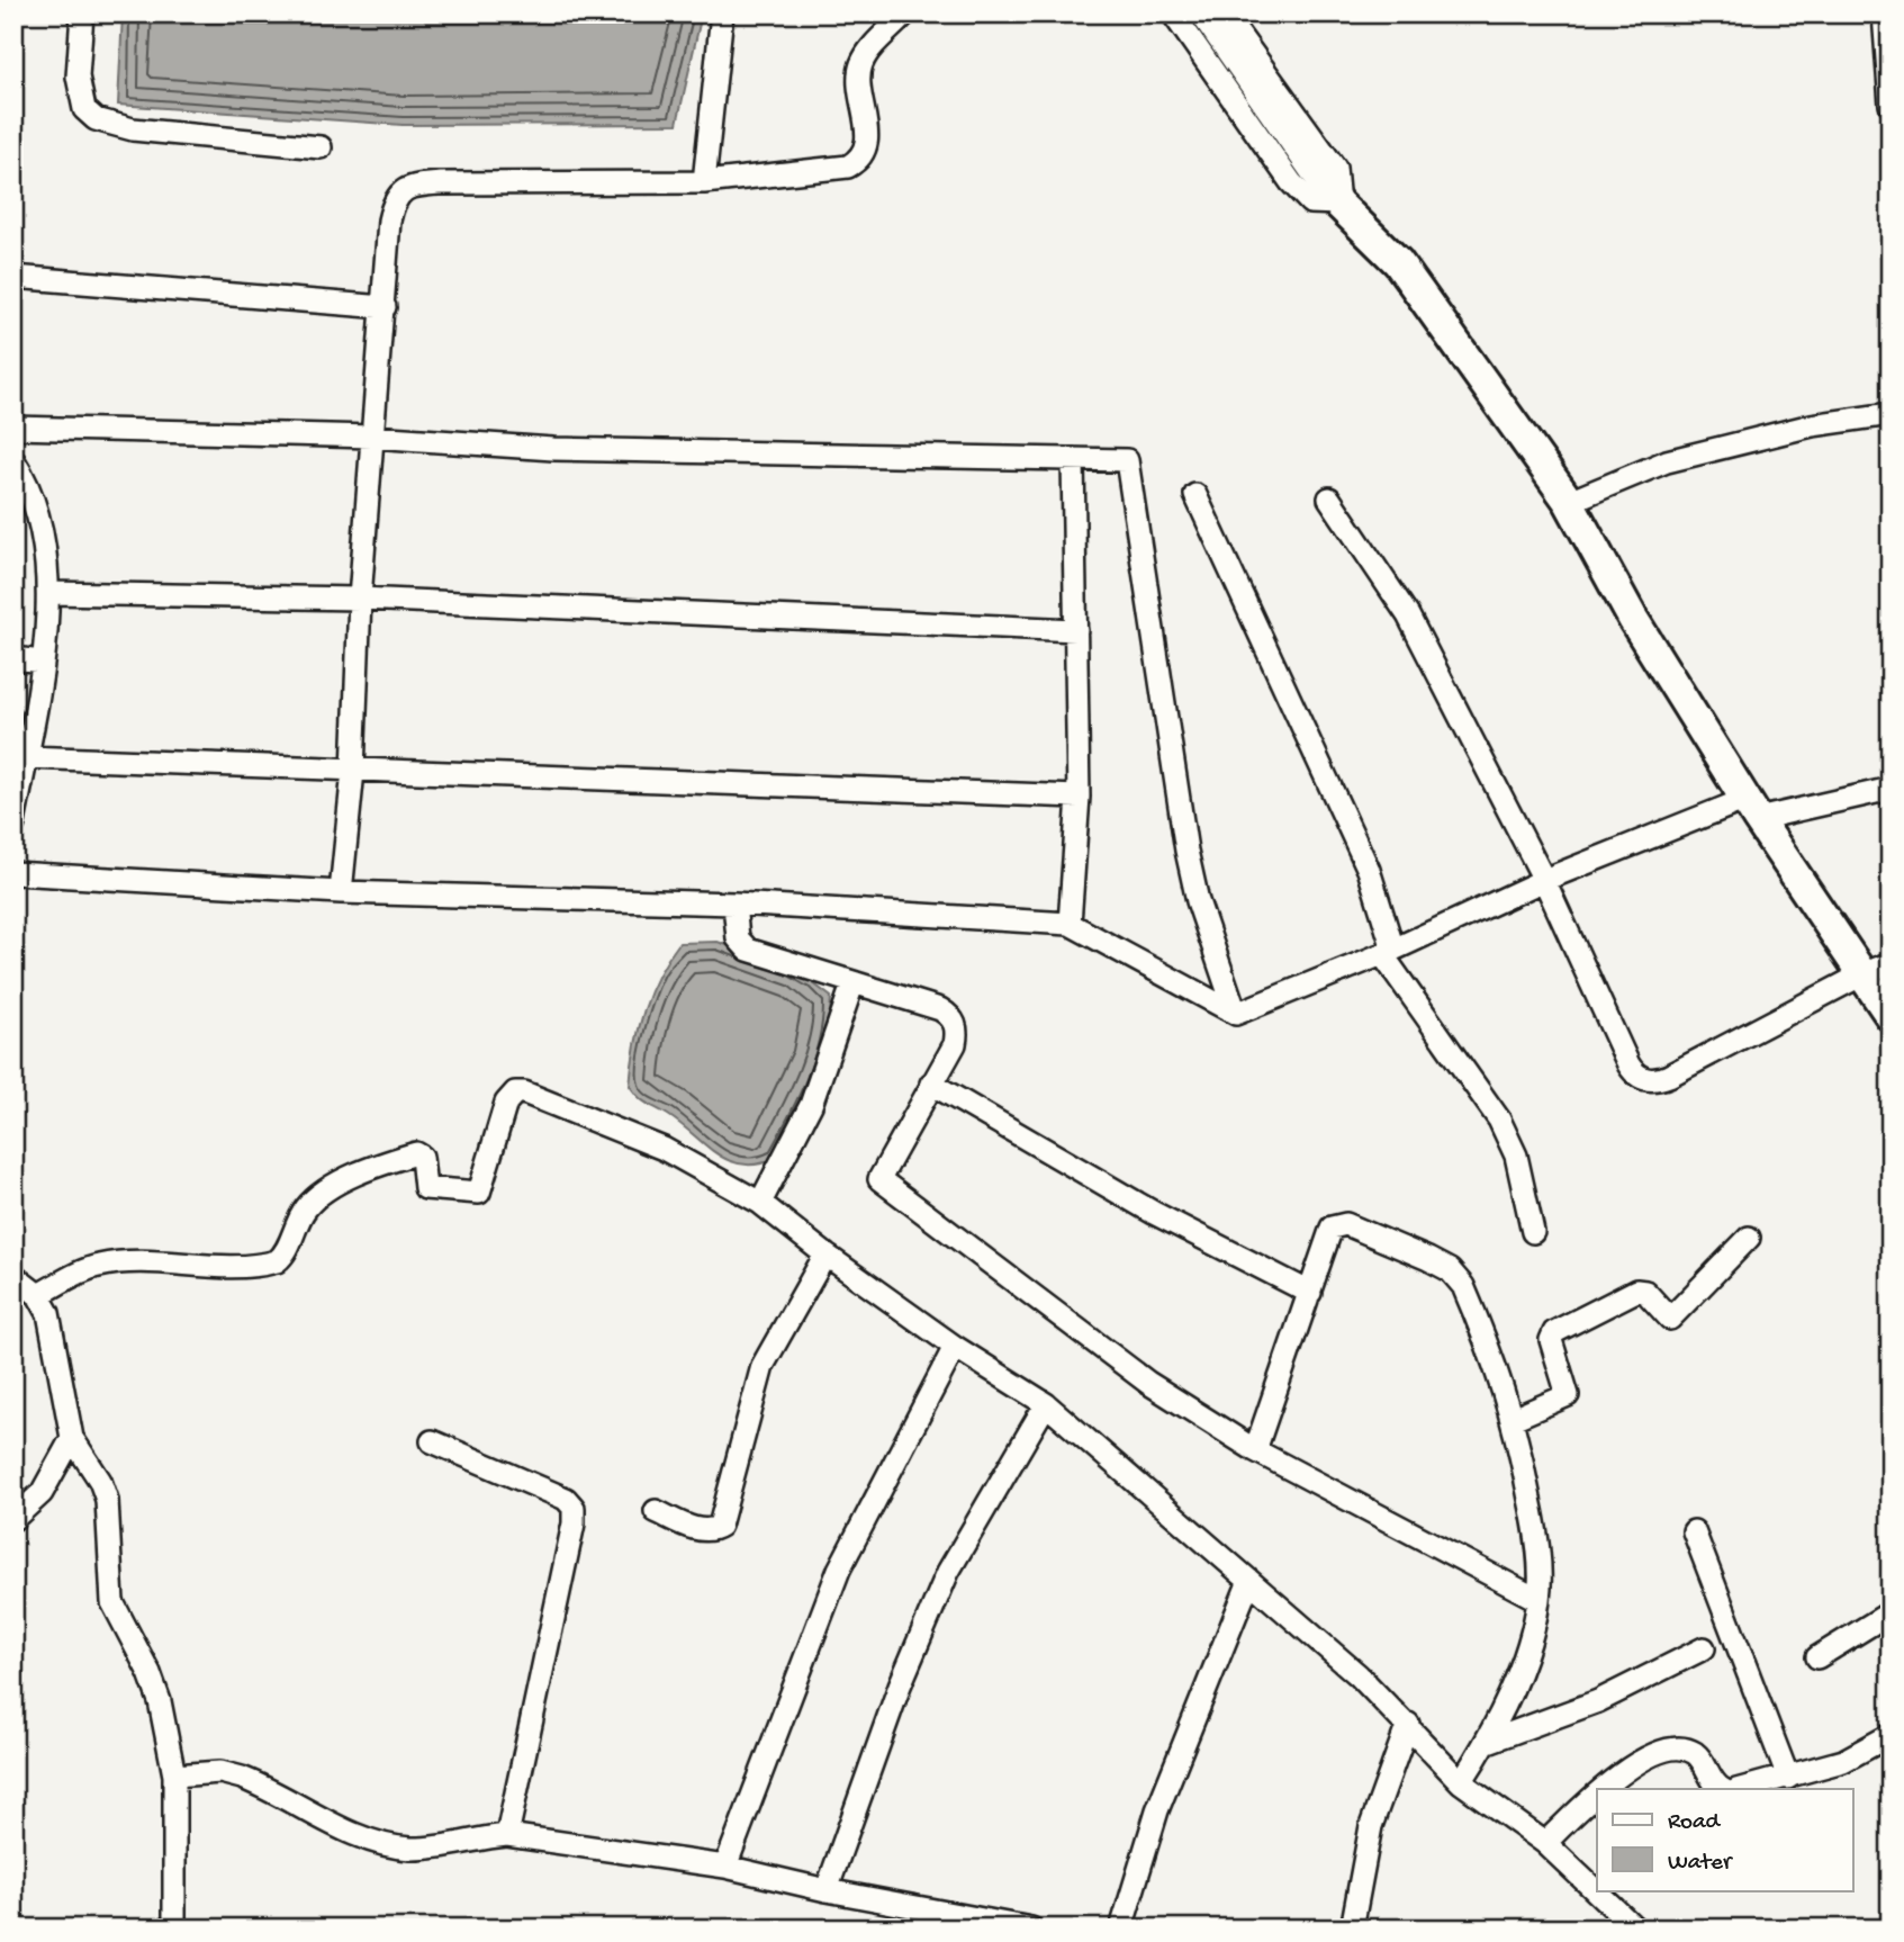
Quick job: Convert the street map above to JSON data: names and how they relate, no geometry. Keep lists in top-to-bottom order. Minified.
{"legend":["Road","Water"]}
